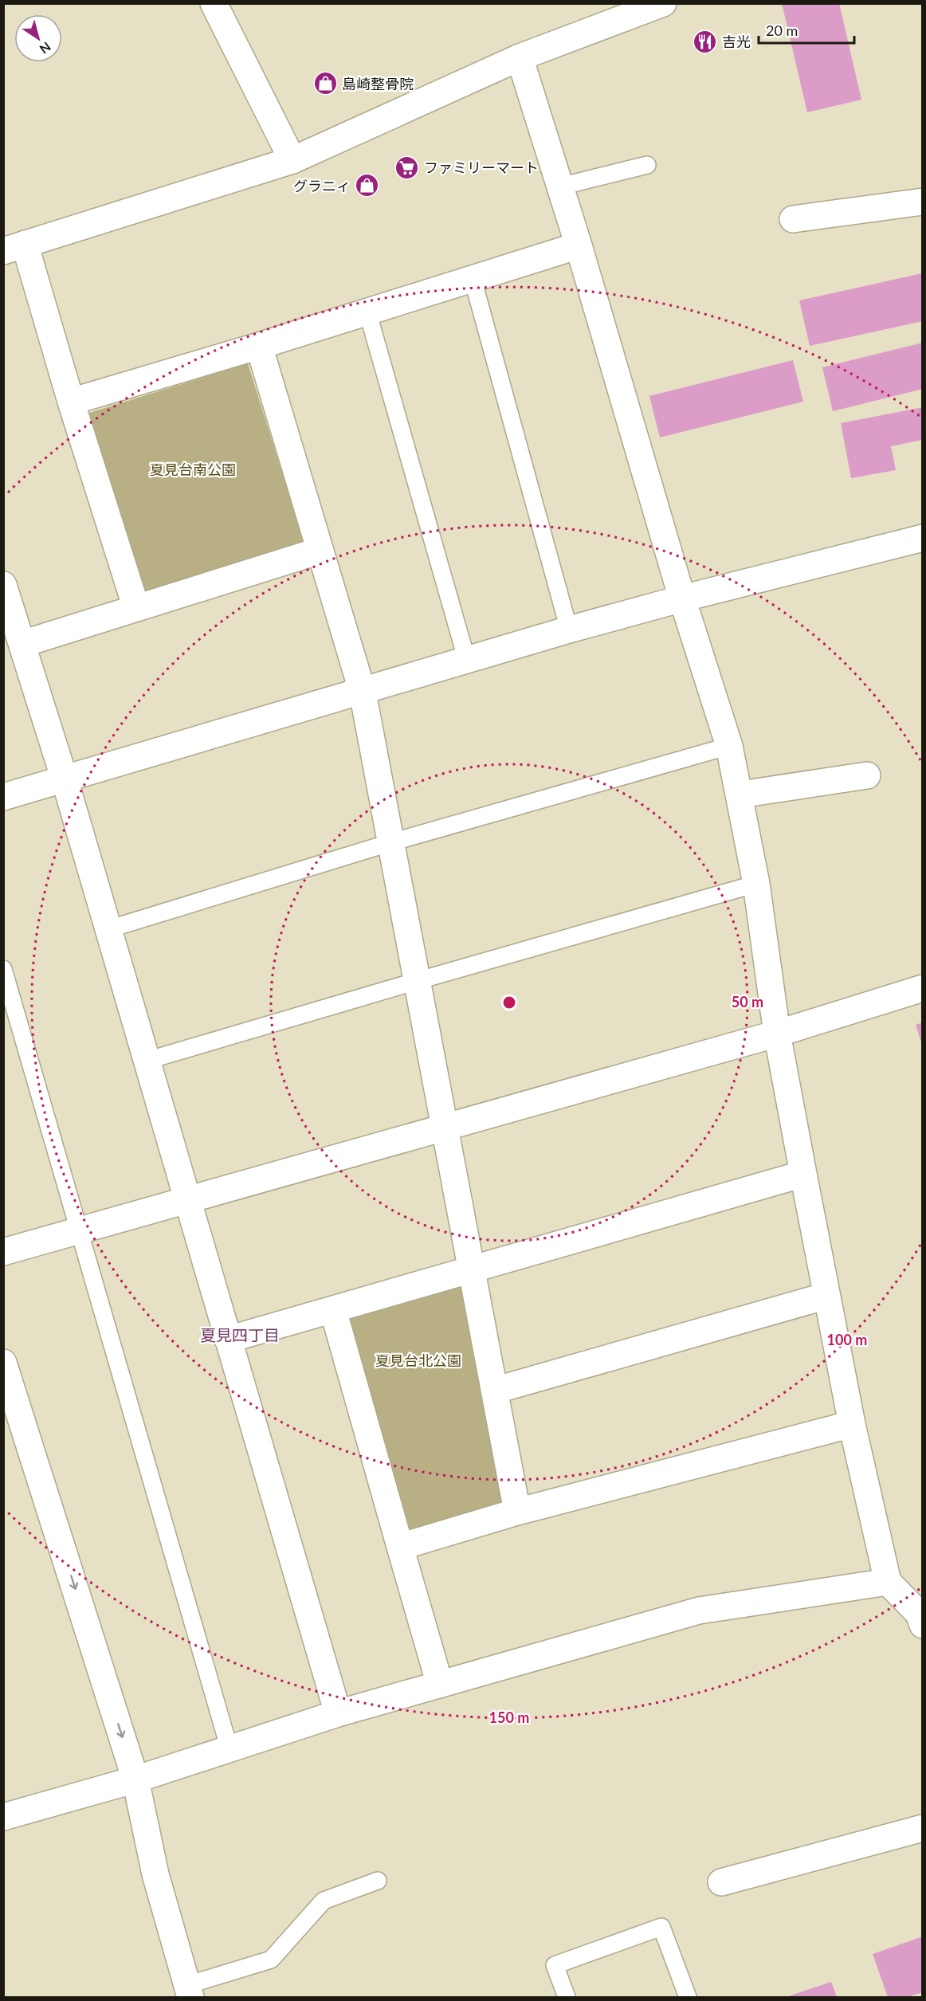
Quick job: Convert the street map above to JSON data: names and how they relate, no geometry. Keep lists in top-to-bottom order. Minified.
{"districts":["夏見四丁目"],"parks":["夏見台南公園","夏見台北公園"],"places":{"restaurant":["吉光"],"shop":["島崎整骨院","グラニィ"],"supermarket":["ファミリーマート"]},"scale_bar":"20 m","north":"bottom right","rings":["50 m","100 m","150 m"]}
